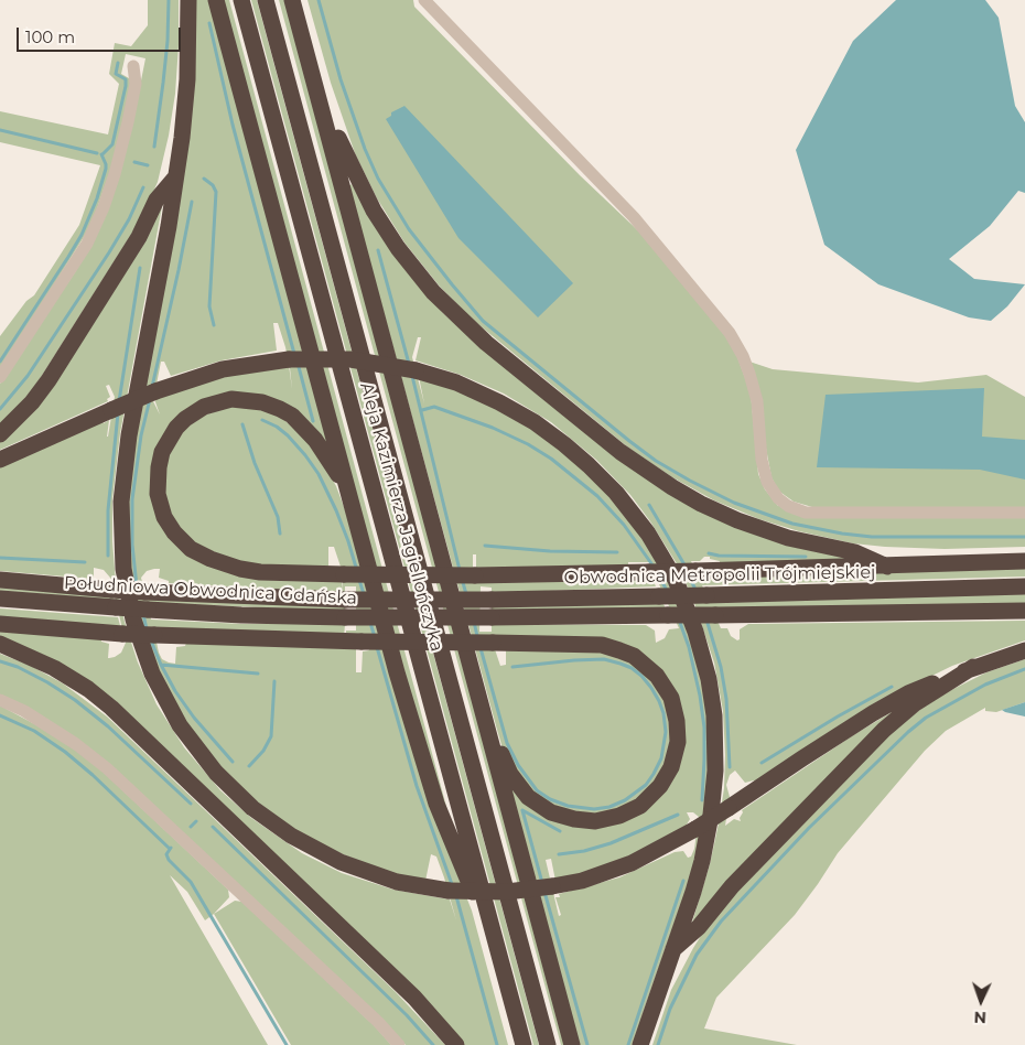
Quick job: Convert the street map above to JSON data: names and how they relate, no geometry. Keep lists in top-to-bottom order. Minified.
{"streets":{"highway":["Aleja Kazimierza Jagiellończyka","Obwodnica Metropolii Trójmiejskiej","Południowa Obwodnica Gdańska"]},"crossings":[["Obwodnica Metropolii Trójmiejskiej","Południowa Obwodnica Gdańska"]],"scale_bar":"100 m","north":"bottom"}
